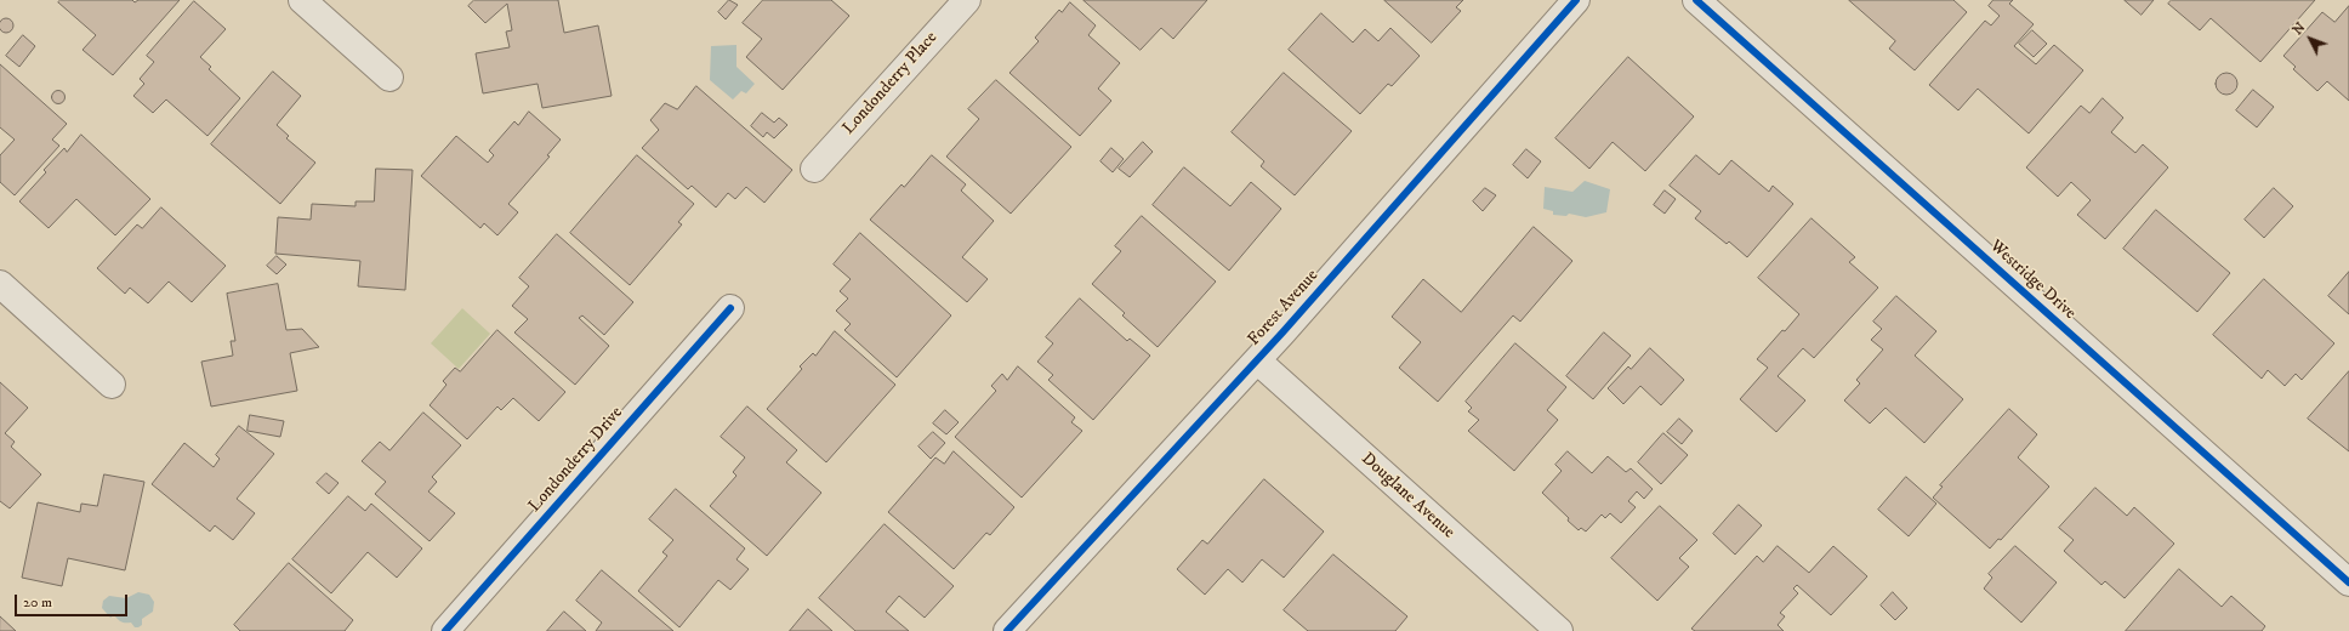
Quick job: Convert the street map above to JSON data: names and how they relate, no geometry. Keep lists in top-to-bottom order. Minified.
{"streets":{"street":["Londonderry Place","Westridge Drive","Forest Avenue","Londonderry Drive","Douglane Avenue"]},"crossings":[["Forest Avenue","Douglane Avenue"]],"scale_bar":"20 m","north":"top left"}
